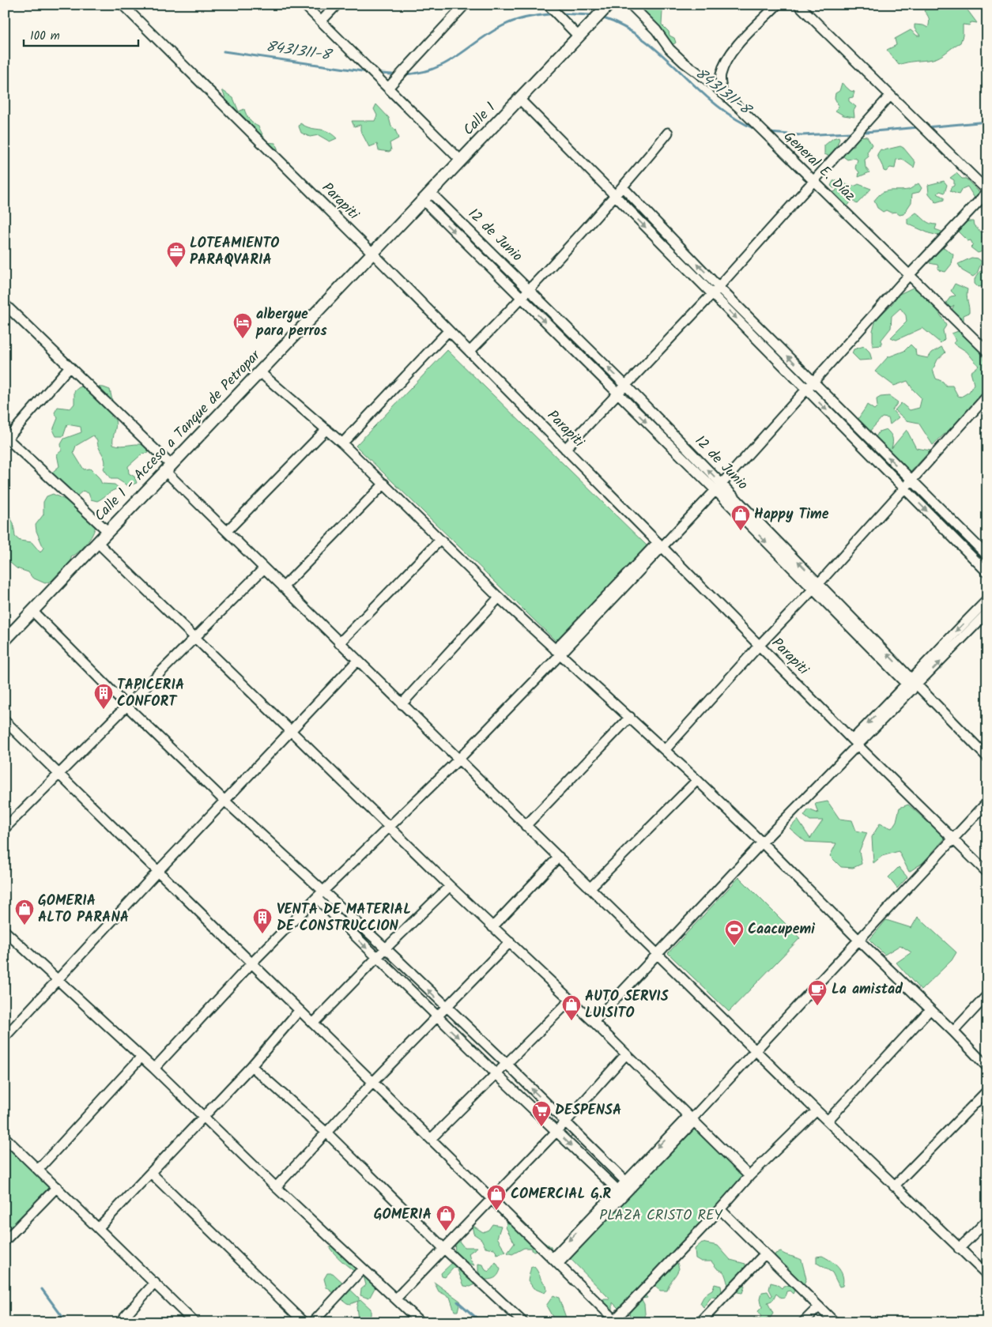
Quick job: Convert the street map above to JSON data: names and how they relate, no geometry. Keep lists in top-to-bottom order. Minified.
{"streets":{"street":["Calle 1","General E. Díaz","Parapiti","12 de Junio","Calle 1 - Acceso a Tanque de Petropar"]},"crossings":[["Calle 1","Parapiti"],["Calle 1","12 de Junio"],["Calle 1","Calle 1 - Acceso a Tanque de Petropar"],["Parapiti","Calle 1 - Acceso a Tanque de Petropar"]],"water":["8431311-8"],"parks":["PLAZA CRISTO REY"],"places":{"office":["LOTEAMIENTO PARAQVARIA"],"hotel":["albergue para perros"],"shop":["Happy Time","GOMERIA ALTO PARANA","AUTO SERVIS LUISITO","COMERCIAL G.R","GOMERIA"],"building":["TAPICERIA CONFORT","VENTA DE MATERIAL DE CONSTRUCCION"],"sports":["Caacupemi"],"cafe":["La amistad"],"supermarket":["DESPENSA"]},"scale_bar":"100 m"}
